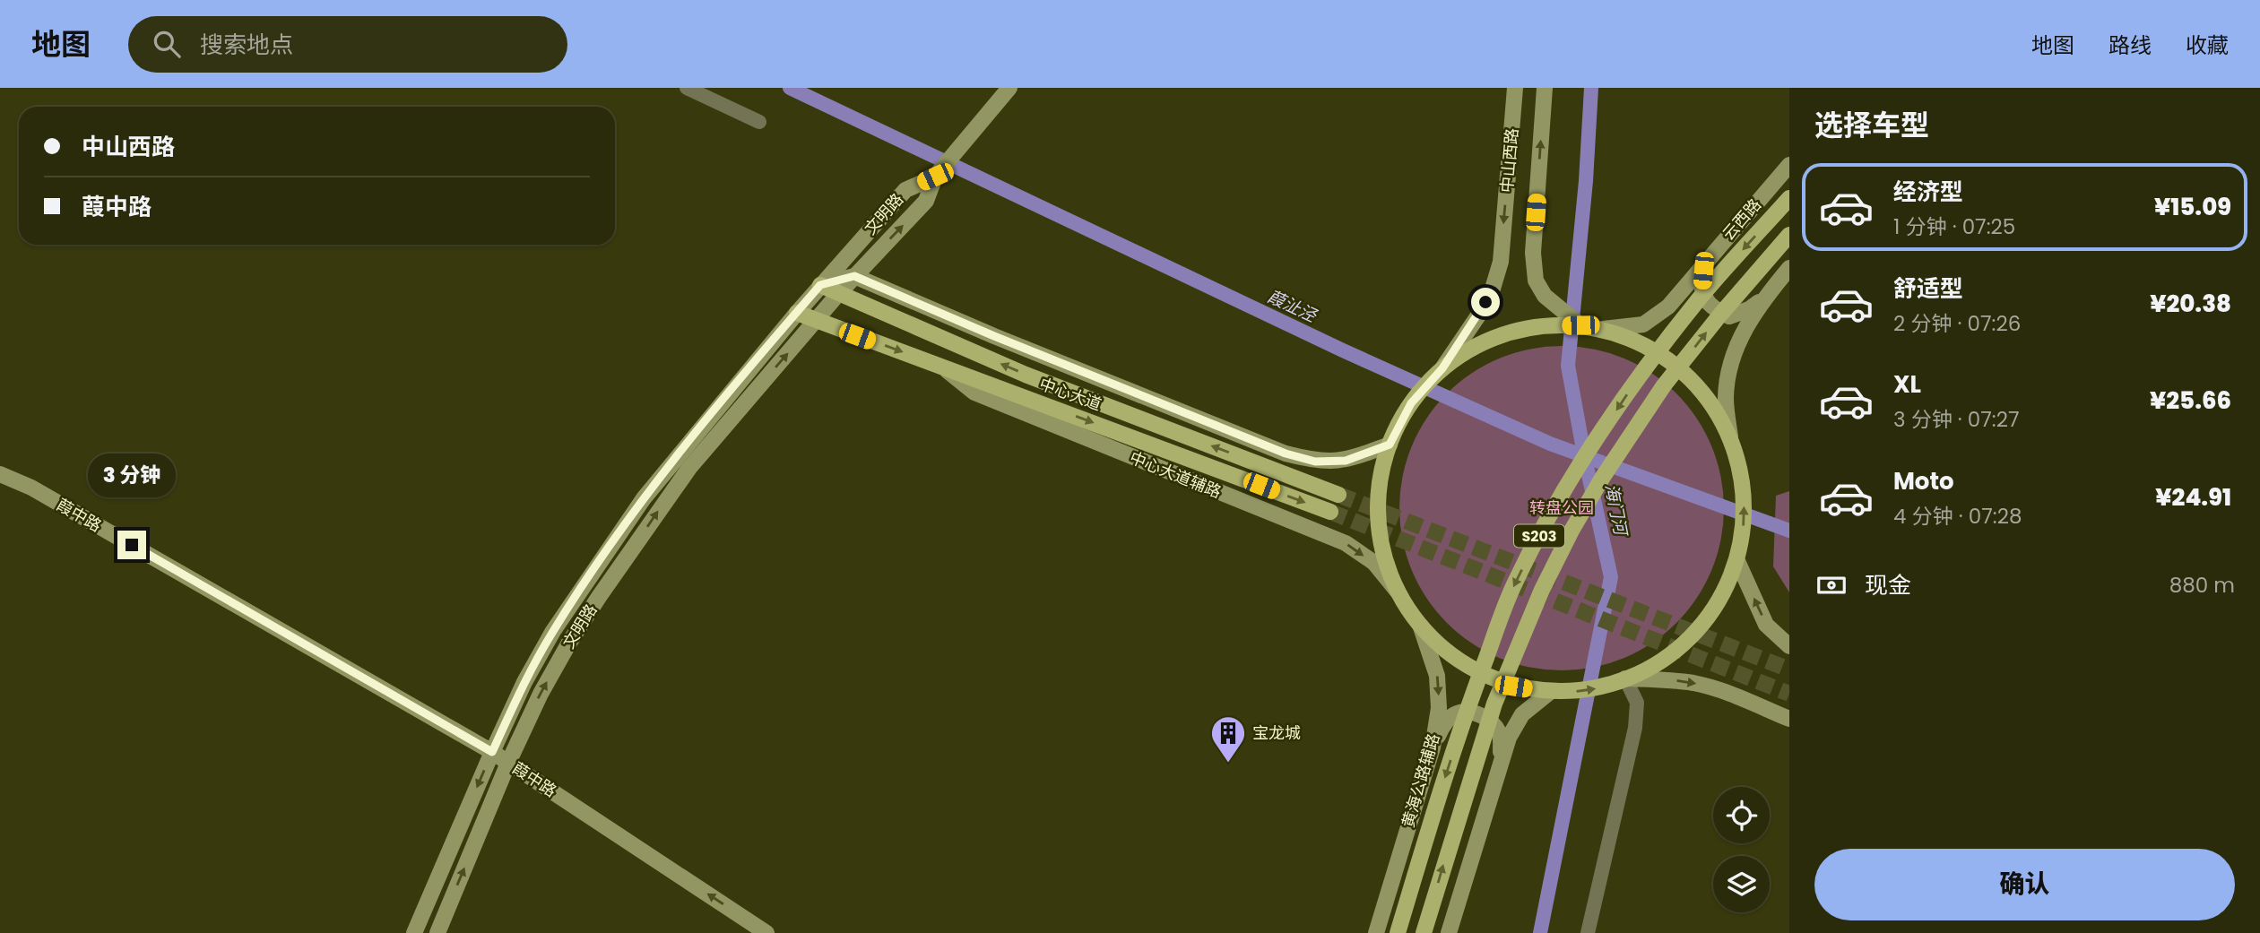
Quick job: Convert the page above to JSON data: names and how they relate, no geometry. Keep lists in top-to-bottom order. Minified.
{"streets":{"main road":["中山西路","文明路","云西路","中心大道","中心大道辅路","葭中路","S203","黄海公路辅路"]},"crossings":[["文明路","中心大道"],["文明路","葭中路"],["中心大道","中心大道辅路"]],"one_way":["黄海公路辅路"],"water":["葭沚泾","海门河"],"parks":["转盘公园"],"places":{"building":["宝龙城"]},"page":{"header":"地图","search":"搜索地点","nav":["地图","路线","收藏"],"heading":"选择车型","banner":["中山西路","葭中路"],"list":[{"name":"经济型","note":"1 分钟 · 07:25","value":"¥15.09"},{"name":"舒适型","note":"2 分钟 · 07:26","value":"¥20.38"},{"name":"XL","note":"3 分钟 · 07:27","value":"¥25.66"},{"name":"Moto","note":"4 分钟 · 07:28","value":"¥24.91"}],"bubble":"3 分钟","pay":["现金","880 m"],"buttons":"确认"}}
